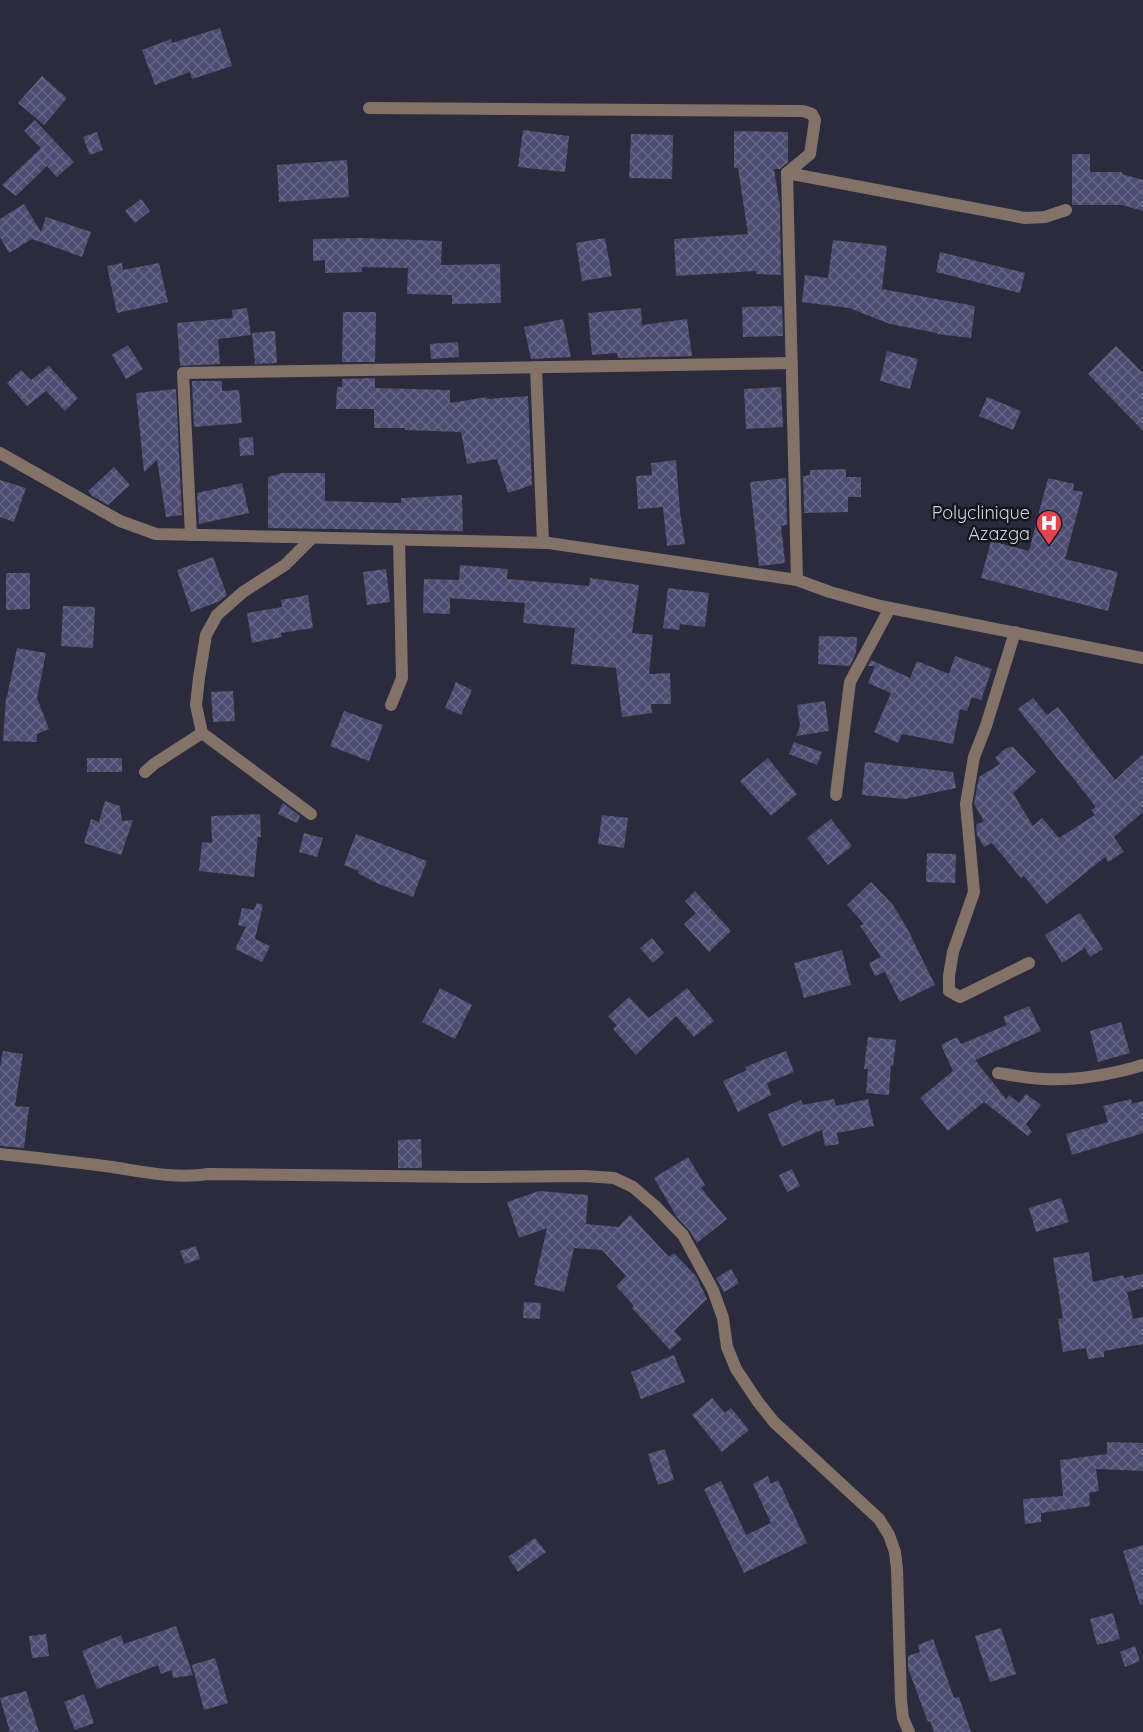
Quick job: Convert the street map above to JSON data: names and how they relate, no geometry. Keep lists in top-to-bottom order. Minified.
{"places":{"hospital":["Polyclinique Azazga"]}}
